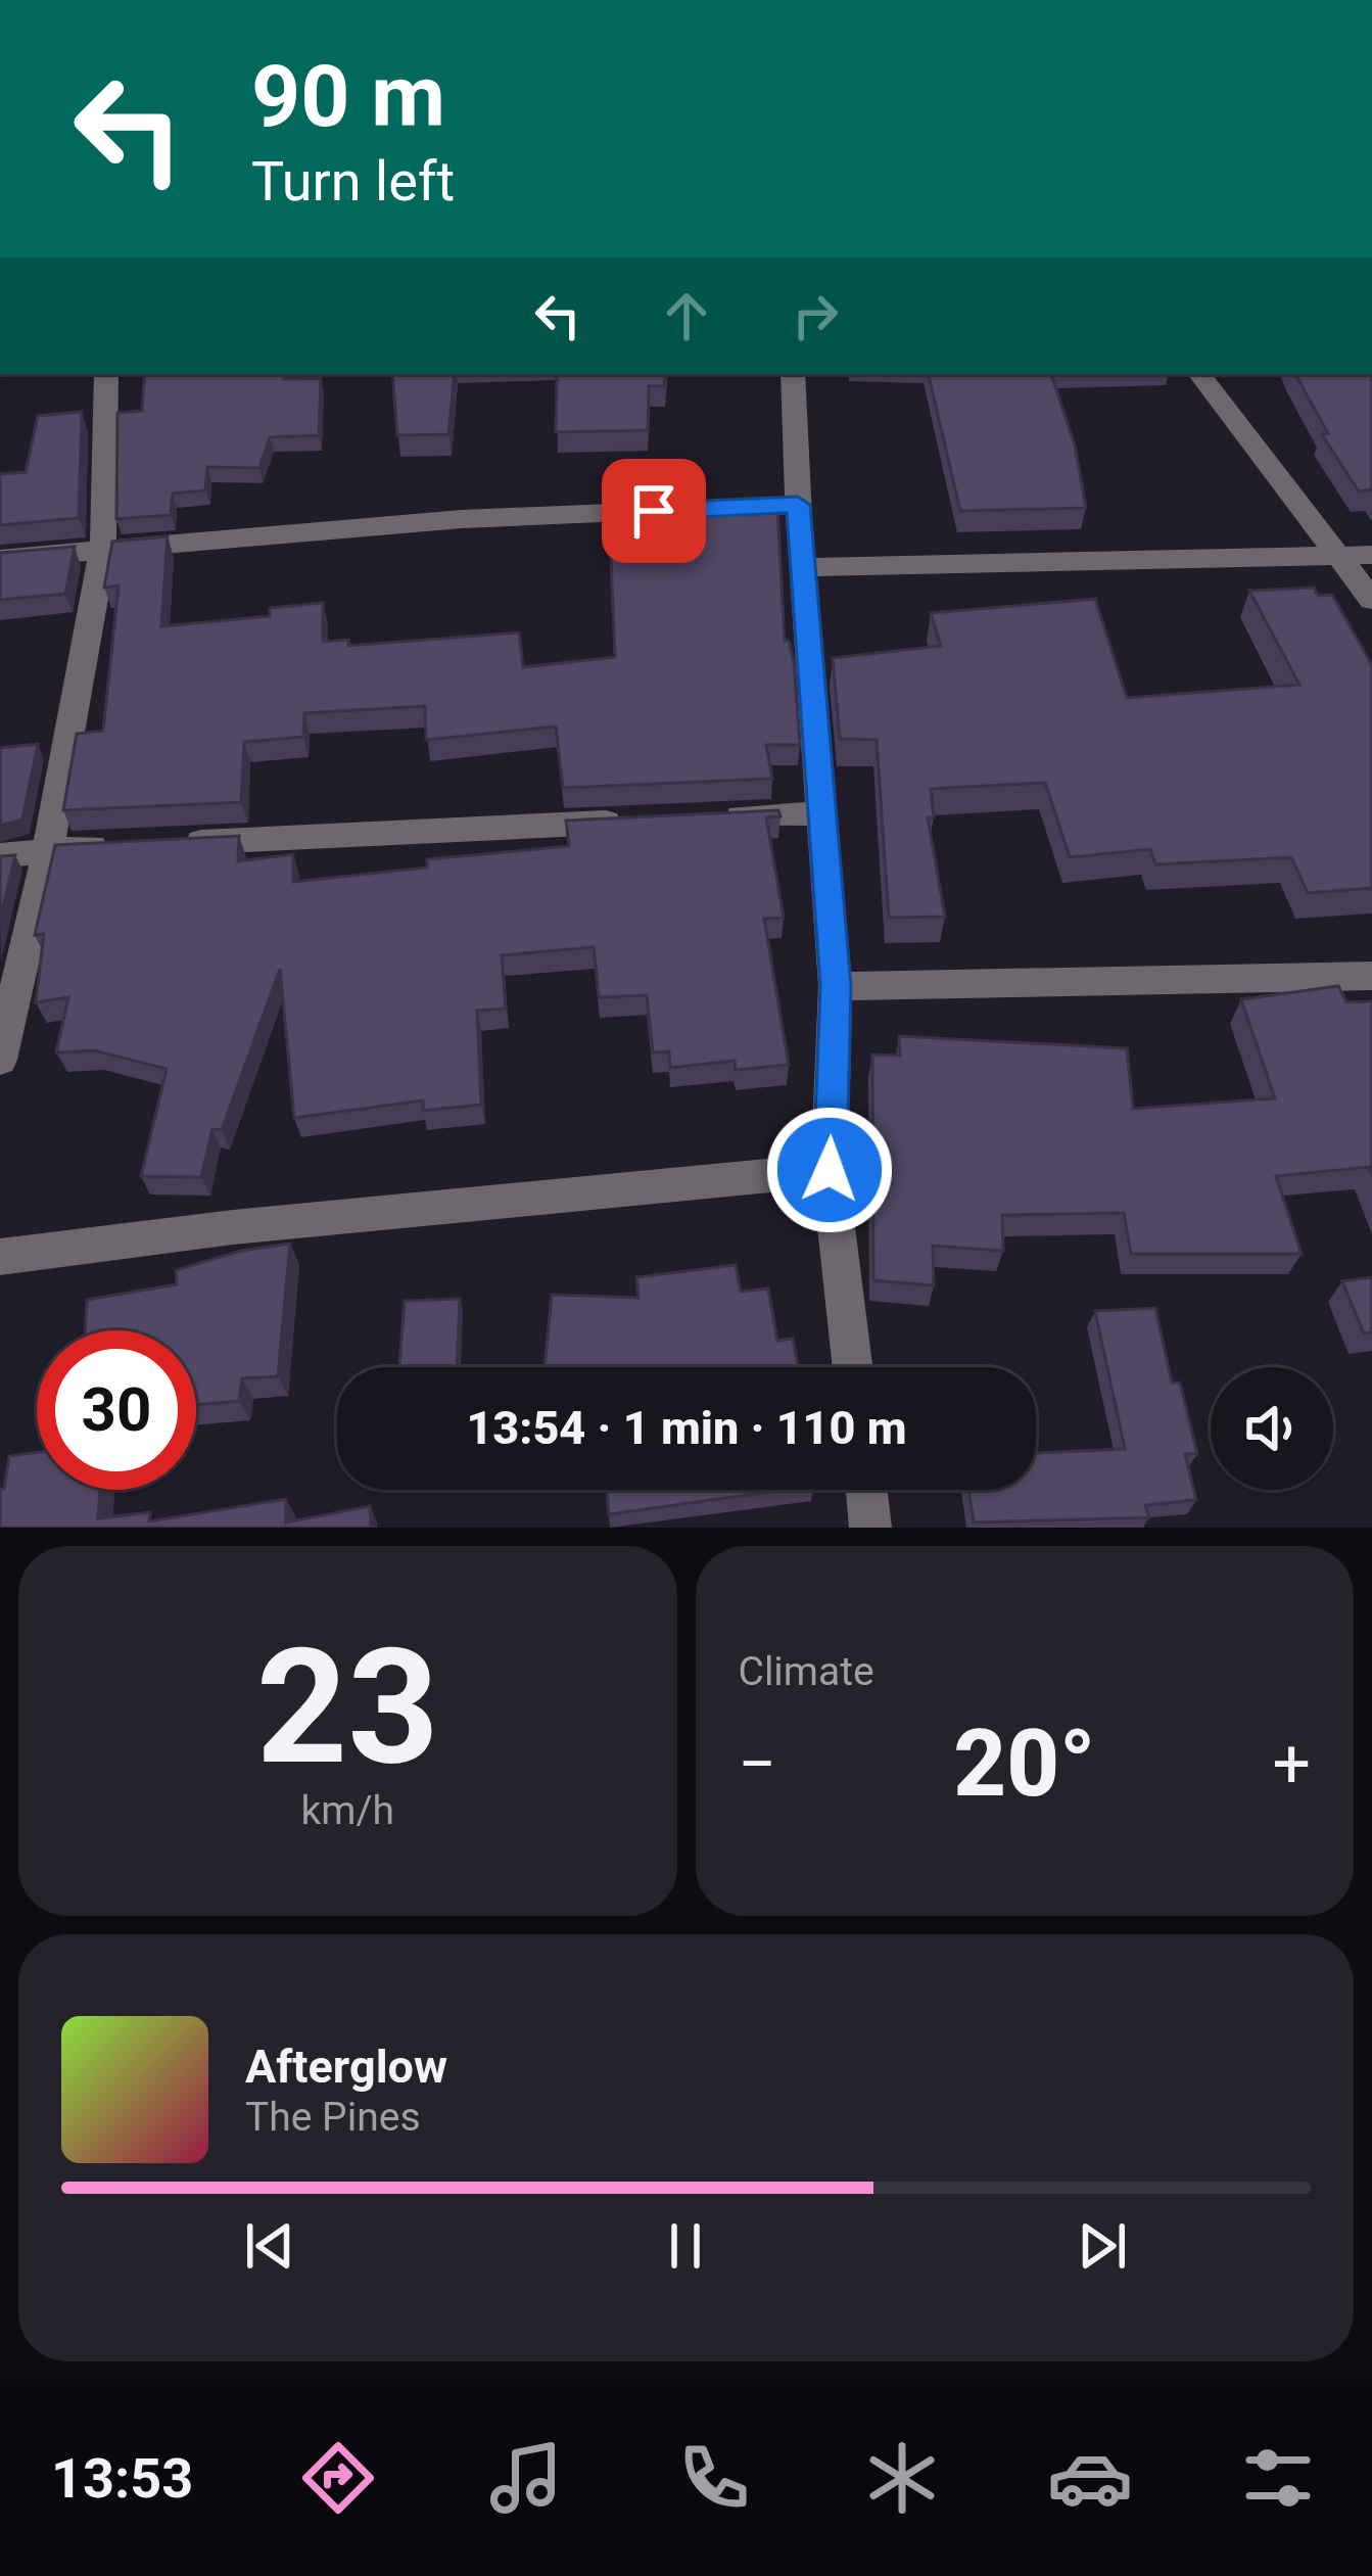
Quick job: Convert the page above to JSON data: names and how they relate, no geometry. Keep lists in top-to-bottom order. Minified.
{"page":{"turn":["90 m","Turn left"],"limit":"30","trip":"13:54 · 1 min · 110 m","tile":[["23","km/h"],"Climate"],"heat":["−","20°","+"],"song":["Afterglow","The Pines"],"tabs":"13:53"}}
